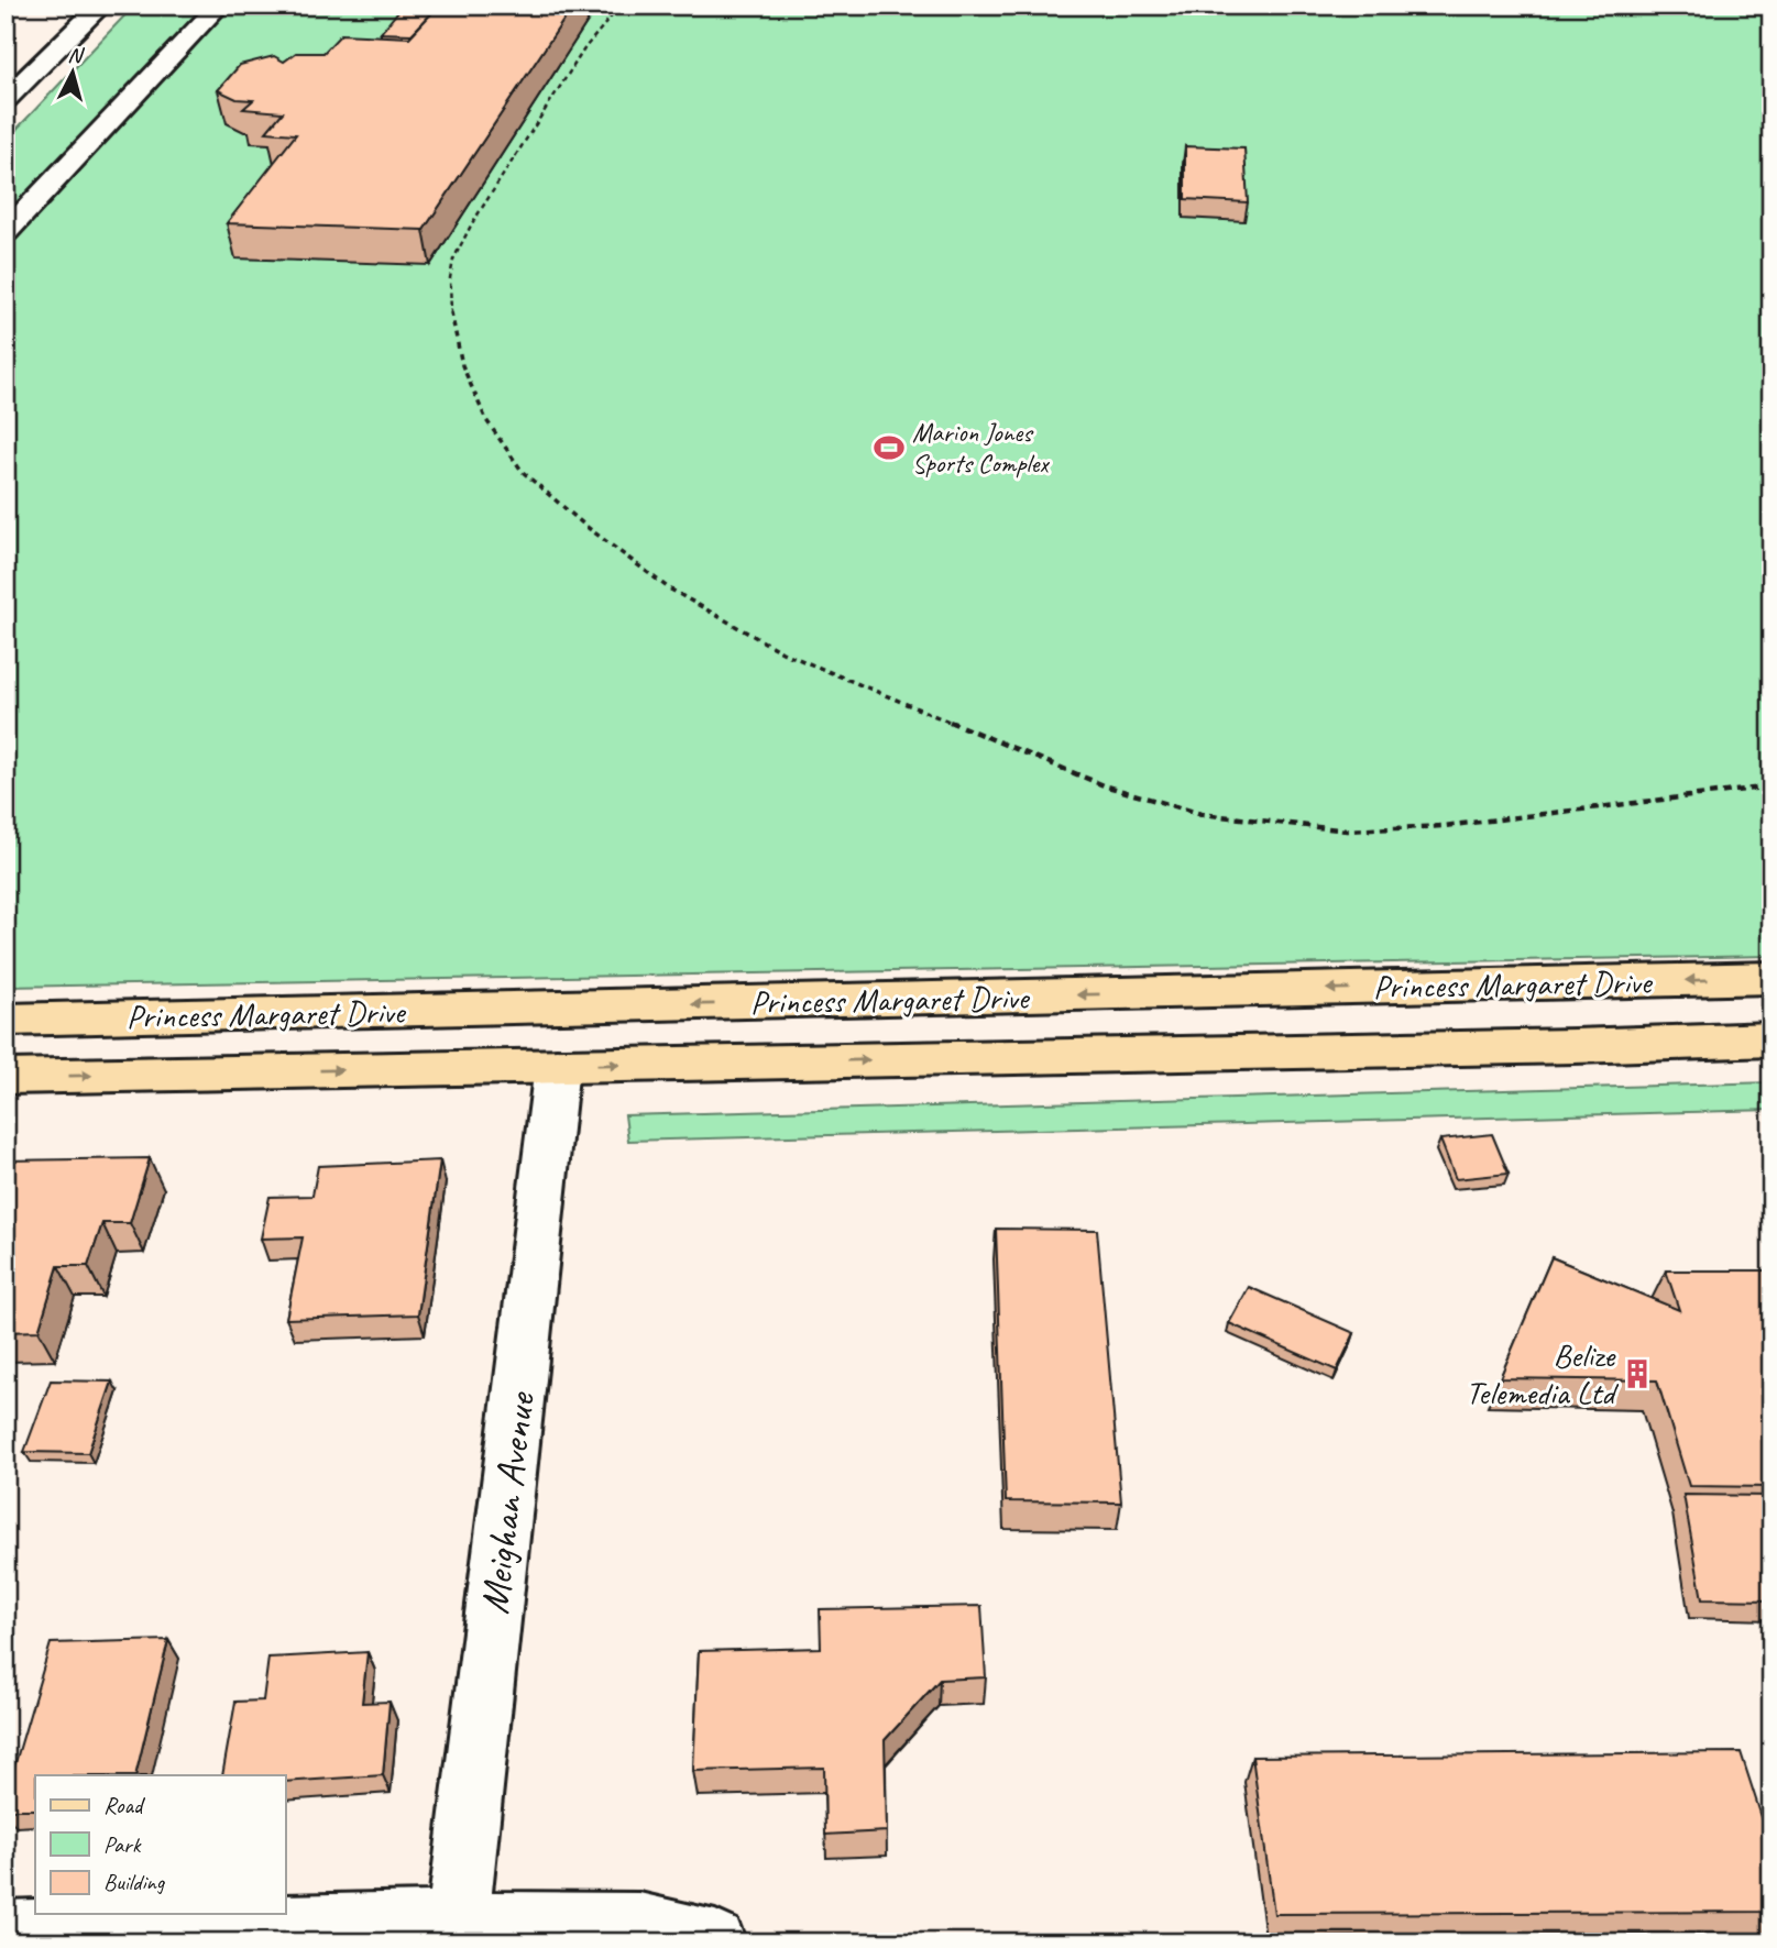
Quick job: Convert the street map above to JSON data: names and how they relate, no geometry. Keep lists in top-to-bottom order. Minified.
{"streets":{"main road":["Princess Margaret Drive"],"street":["Meighan Avenue"]},"crossings":[["Princess Margaret Drive","Meighan Avenue"]],"places":{"sports":["Marion Jones Sports Complex"],"building":["Belize Telemedia Ltd"]},"legend":["Road","Park","Building"],"north":"top"}
